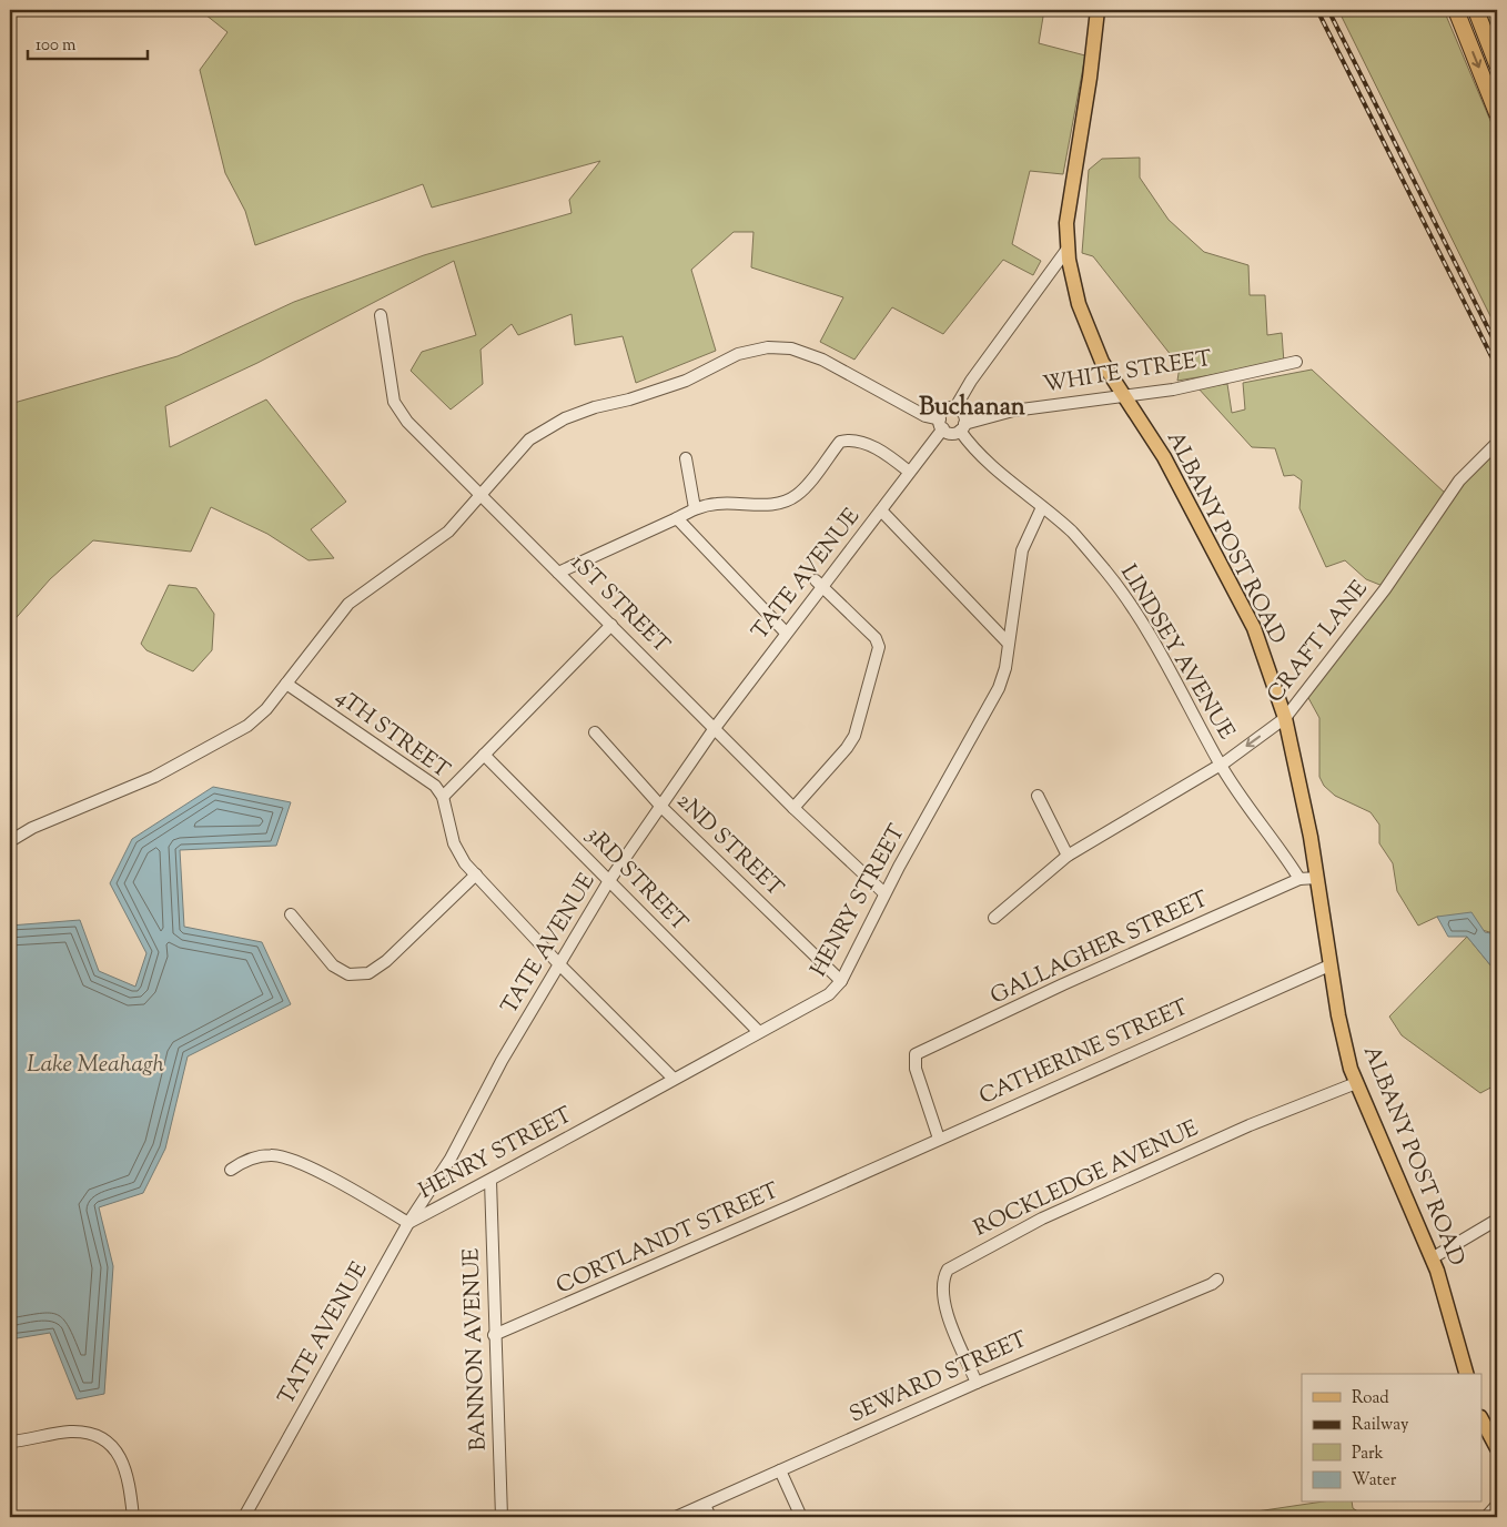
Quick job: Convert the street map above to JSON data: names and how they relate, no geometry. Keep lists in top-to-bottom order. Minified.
{"streets":{"main road":["ALBANY POST ROAD"],"street":["WHITE STREET","TATE AVENUE","1ST STREET","CRAFT LANE","LINDSEY AVENUE","4TH STREET","2ND STREET","3RD STREET","HENRY STREET","GALLAGHER STREET","CATHERINE STREET","ROCKLEDGE AVENUE","CORTLANDT STREET","BANNON AVENUE","SEWARD STREET"]},"crossings":[["WHITE STREET","ALBANY POST ROAD"],["WHITE STREET","TATE AVENUE"],["WHITE STREET","LINDSEY AVENUE"],["ALBANY POST ROAD","CRAFT LANE"],["ALBANY POST ROAD","CATHERINE STREET"],["ALBANY POST ROAD","ROCKLEDGE AVENUE"],["TATE AVENUE","1ST STREET"],["TATE AVENUE","LINDSEY AVENUE"],["TATE AVENUE","4TH STREET"],["TATE AVENUE","2ND STREET"],["TATE AVENUE","3RD STREET"],["TATE AVENUE","HENRY STREET"],["1ST STREET","HENRY STREET"],["CRAFT LANE","LINDSEY AVENUE"],["LINDSEY AVENUE","HENRY STREET"],["LINDSEY AVENUE","GALLAGHER STREET"],["4TH STREET","HENRY STREET"],["2ND STREET","HENRY STREET"],["3RD STREET","HENRY STREET"],["HENRY STREET","BANNON AVENUE"],["GALLAGHER STREET","CATHERINE STREET"],["CATHERINE STREET","CORTLANDT STREET"],["ROCKLEDGE AVENUE","SEWARD STREET"],["CORTLANDT STREET","BANNON AVENUE"]],"districts":["Buchanan"],"water":["Lake Meahagh"],"legend":["Road","Railway","Park","Water"],"scale_bar":"100 m"}
